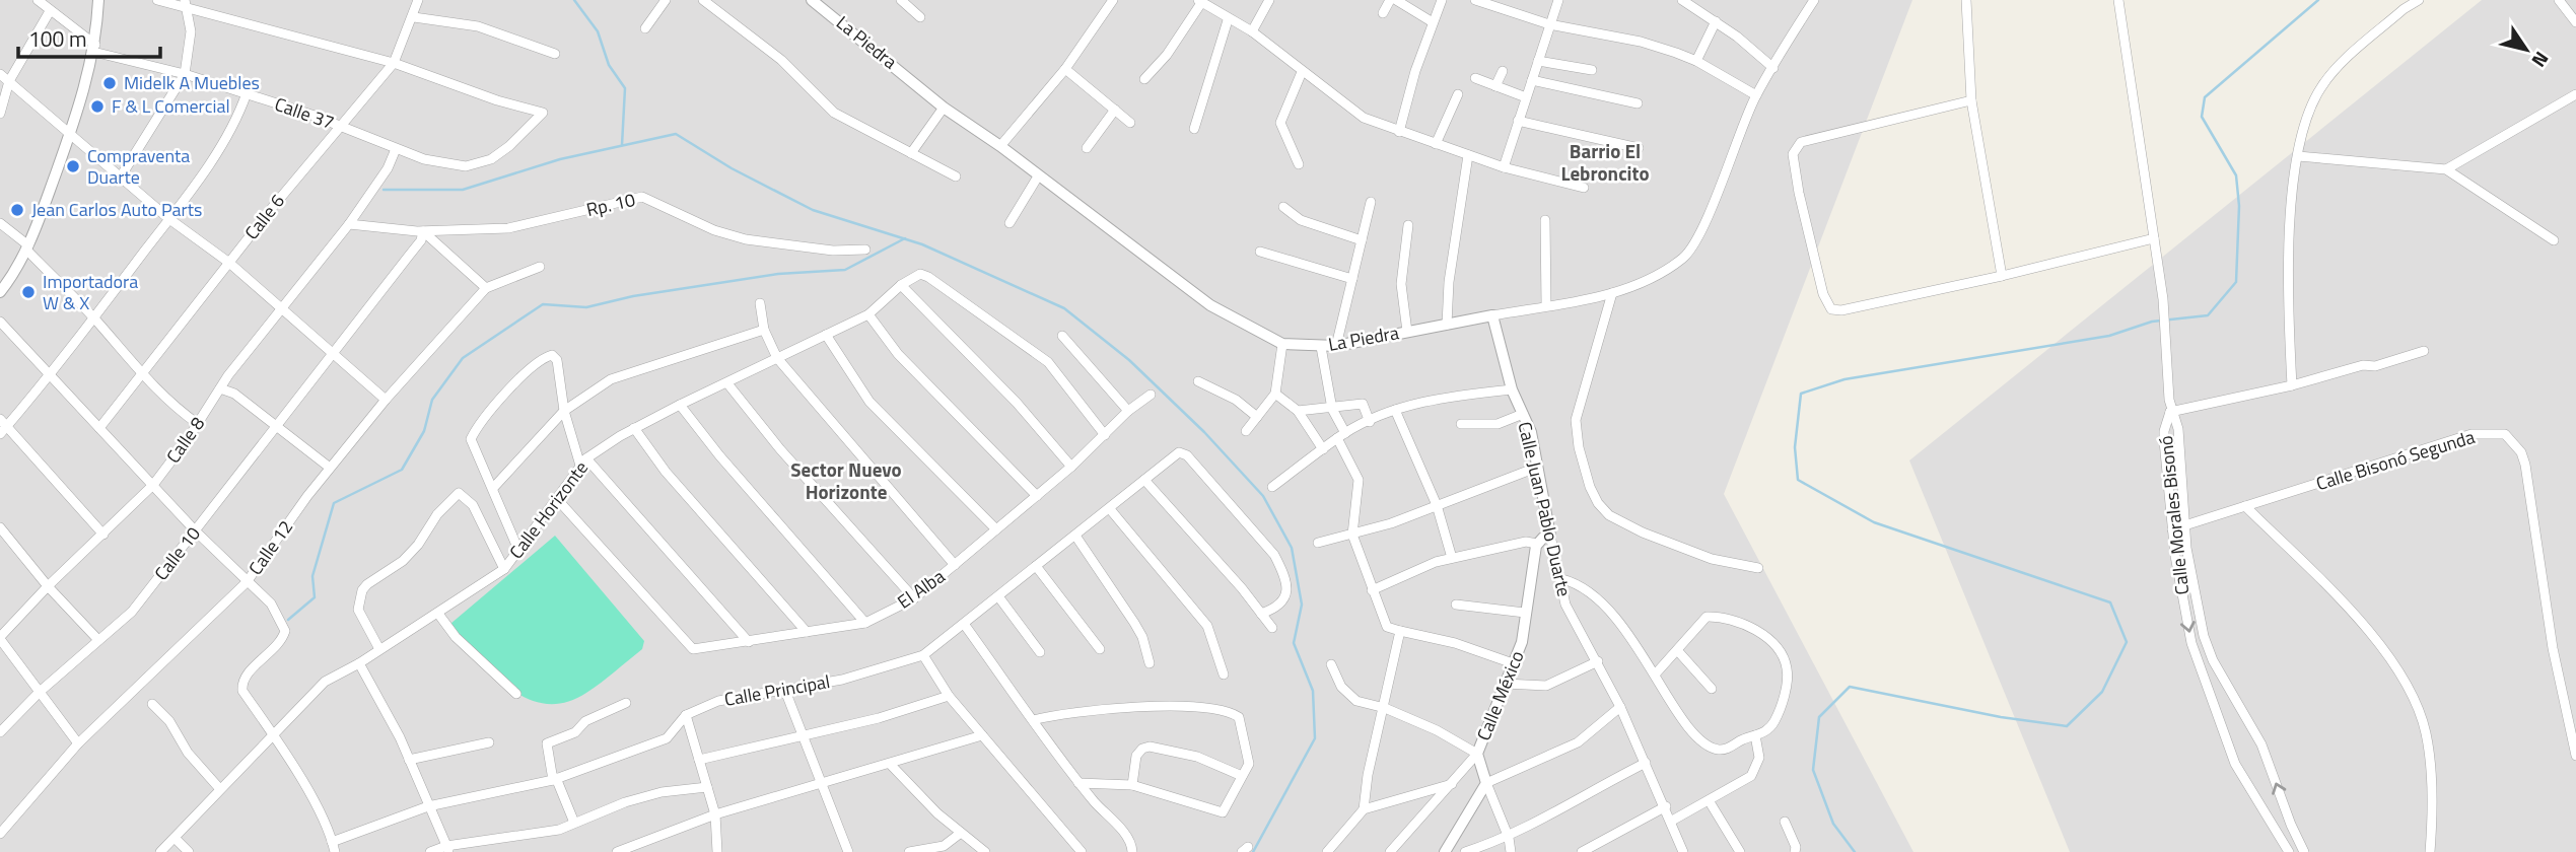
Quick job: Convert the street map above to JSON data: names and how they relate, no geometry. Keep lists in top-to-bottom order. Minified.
{"streets":{"street":["La Piedra","Calle 37","Rp. 10","Calle 6","Calle 8","Calle Bisonó Segunda","Calle Juan Pablo Duarte","Calle Horizonte","Calle Morales Bisonó","Calle 12","Calle 10","El Alba","Calle Principal","Calle México"]},"crossings":[["La Piedra","Calle Juan Pablo Duarte"],["Calle 37","Calle 6"],["Calle 37","Calle 8"],["Rp. 10","Calle 8"],["Rp. 10","Calle 10"],["Calle Bisonó Segunda","Calle Morales Bisonó"],["Calle Horizonte","El Alba"]],"districts":["Barrio El Lebroncito","Sector Nuevo Horizonte"],"places":["Midelk A Muebles","F & L Comercial","Compraventa Duarte","Jean Carlos Auto Parts","Importadora W & X"],"scale_bar":"100 m","north":"bottom right"}
